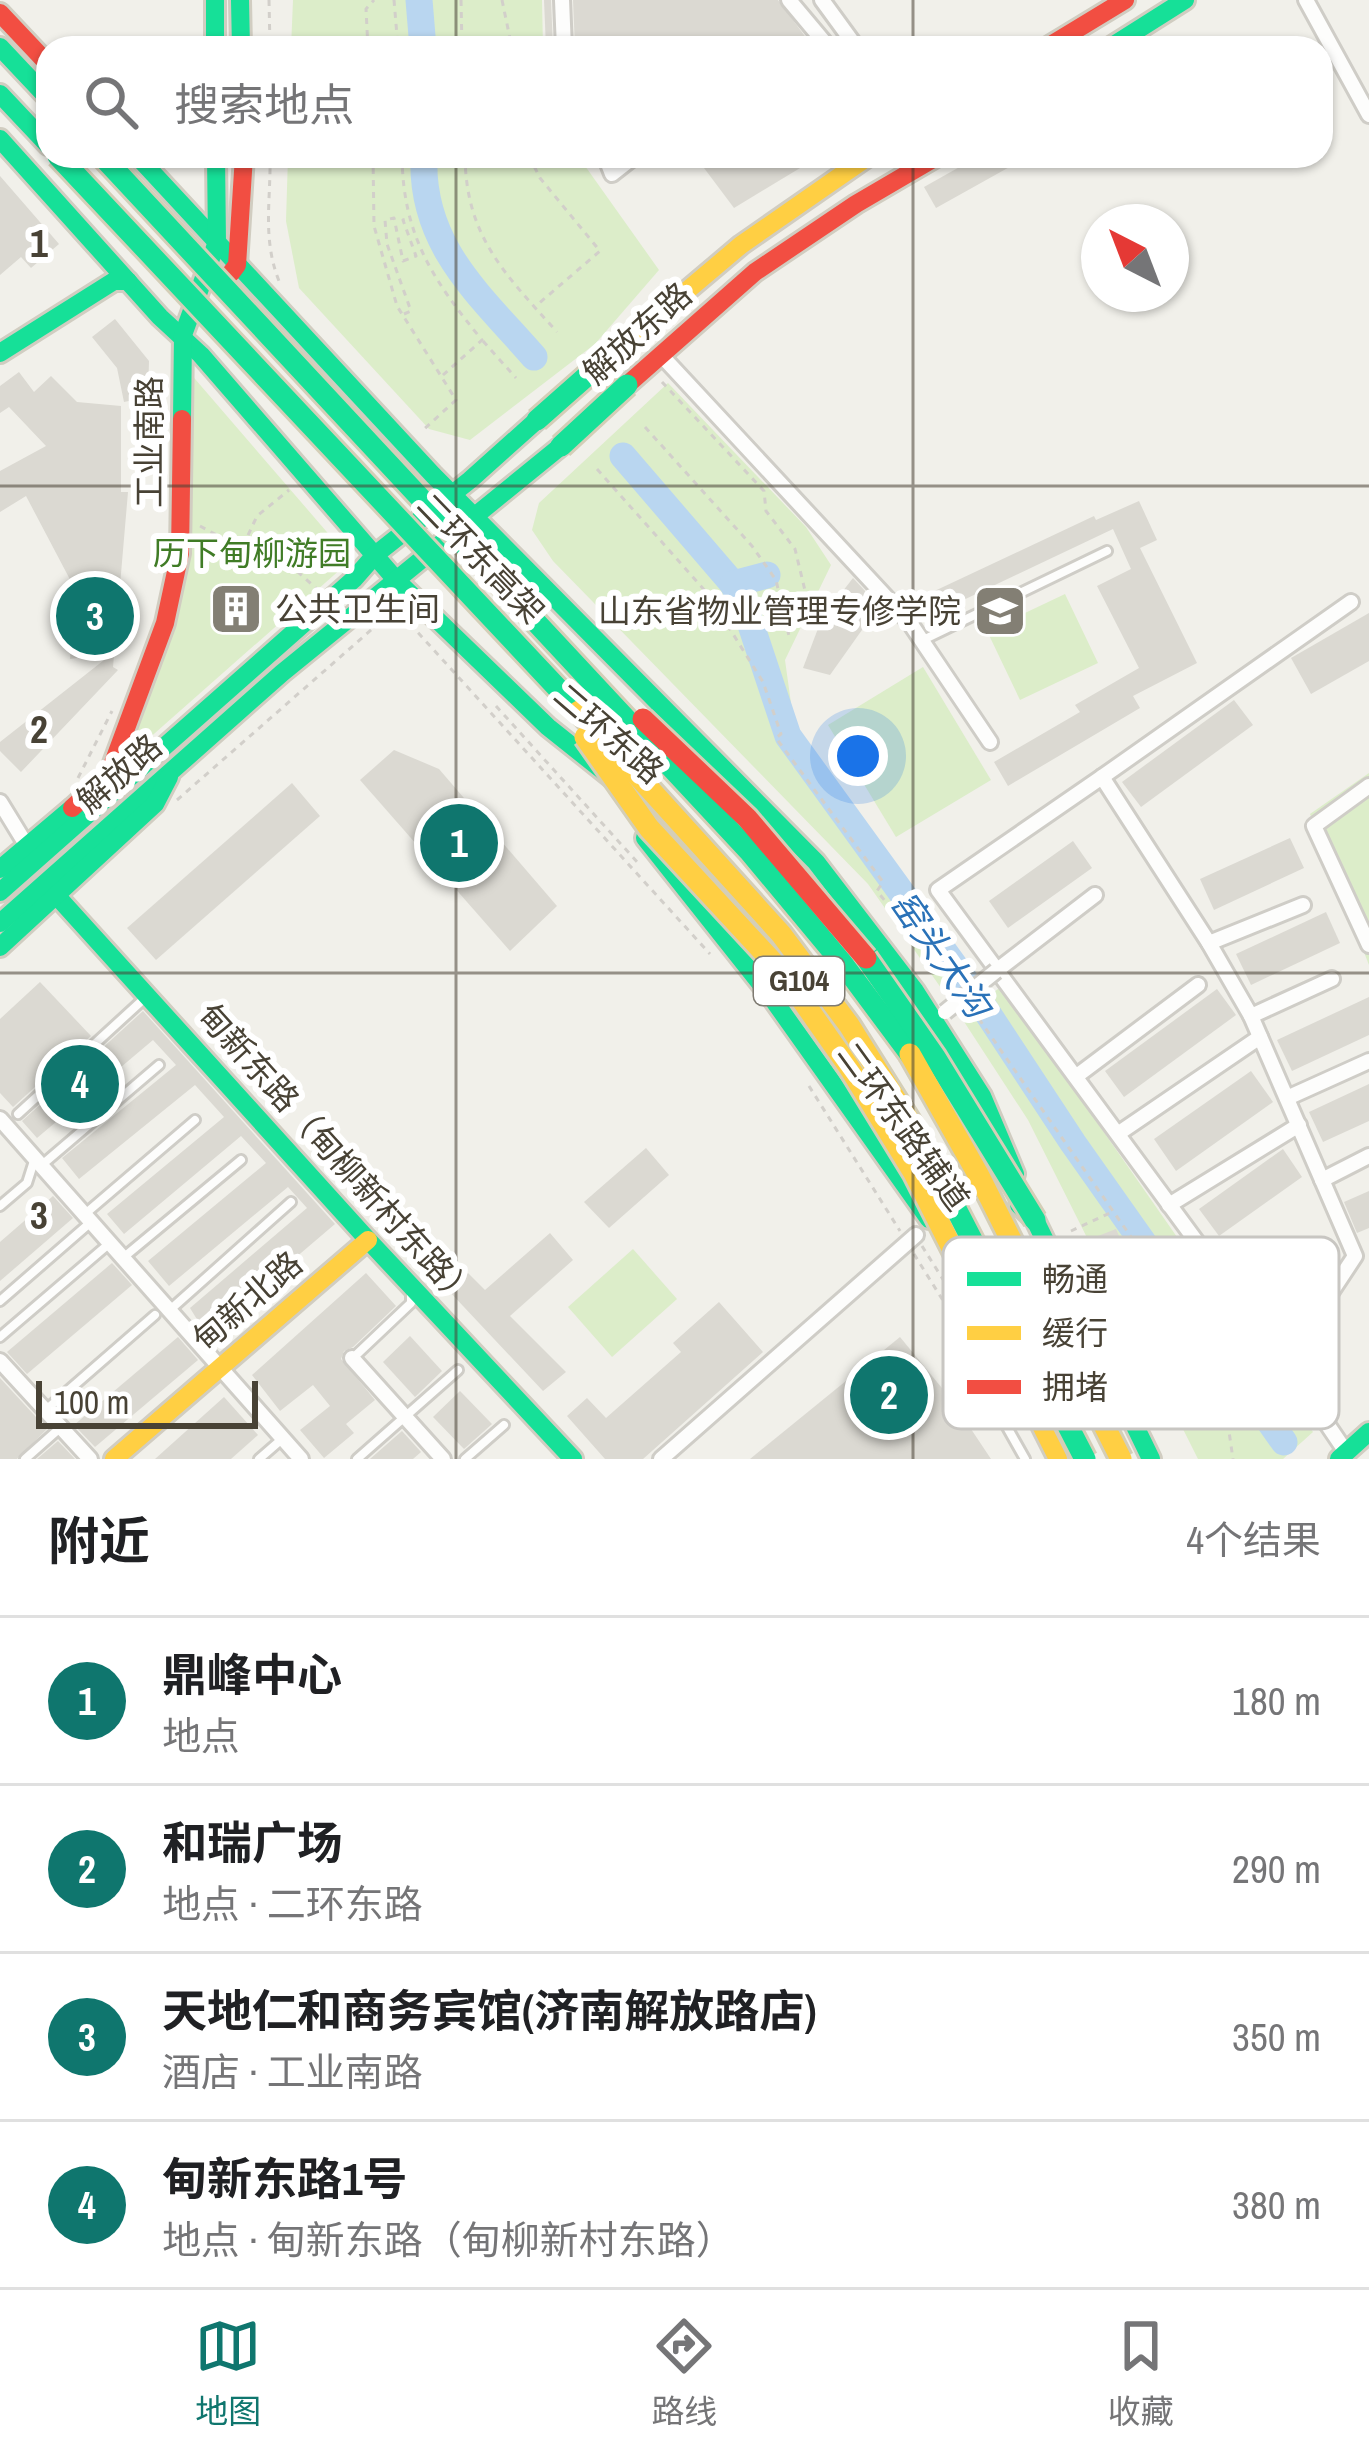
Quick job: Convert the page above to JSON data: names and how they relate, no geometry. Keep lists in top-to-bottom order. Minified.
{"streets":{"main road":["解放东路","工业南路","二环东高架","二环东路","解放路","G104","二环东路辅道","甸新东路（甸柳新村东路）","甸新北路"]},"crossings":[["解放东路","二环东路"],["解放东路","解放路"],["工业南路","二环东路"],["工业南路","解放路"],["二环东路","解放路"],["二环东路","二环东路辅道"],["甸新东路（甸柳新村东路）","甸新北路"]],"water":["窑头大沟"],"parks":["历下甸柳游园"],"places":{"building":["公共卫生间"],"school or university":["山东省物业管理专修学院"]},"legend":["畅通","缓行","拥堵"],"scale_bar":"100 m","north":"top left","page":{"search":"搜索地点","pins":["3","1","4","2"],"scale":"100 m","heading":["附近","4个结果"],"list":[{"mark":"1","name":"鼎峰中心","note":"地点","value":"180 m"},{"mark":"2","name":"和瑞广场","note":"地点 · 二环东路","value":"290 m"},{"mark":"3","name":"天地仁和商务宾馆(济南解放路店)","note":"酒店 · 工业南路","value":"350 m"},{"mark":"4","name":"甸新东路1号","note":"地点 · 甸新东路（甸柳新村东路）","value":"380 m"}],"nav":["地图","路线","收藏"]},"grid":{"rows":["1","2","3"]}}
